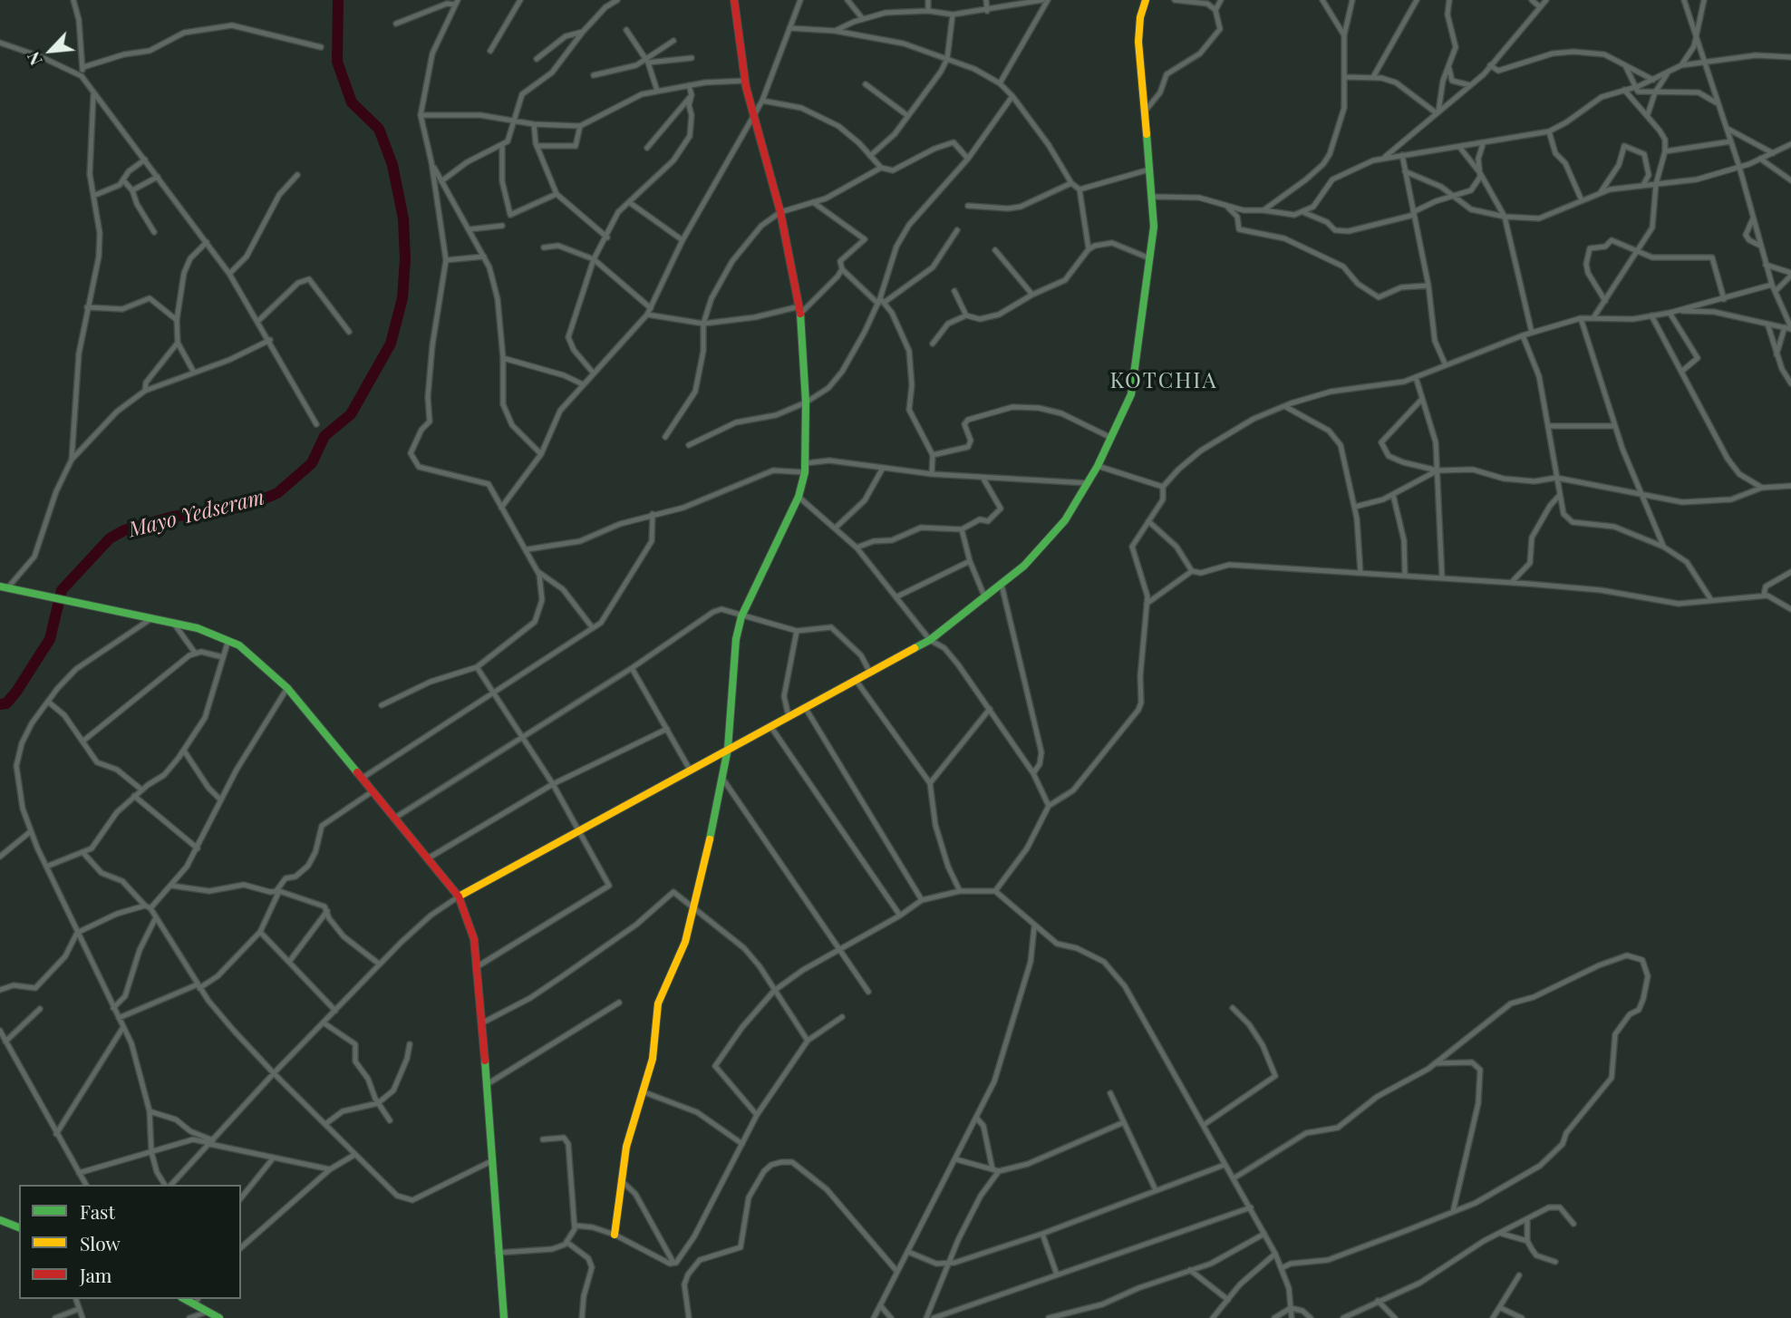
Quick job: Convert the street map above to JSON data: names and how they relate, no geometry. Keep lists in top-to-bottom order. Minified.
{"districts":["KOTCHIA"],"water":["Mayo Yedseram"],"legend":["Fast","Slow","Jam"],"north":"bottom left"}
